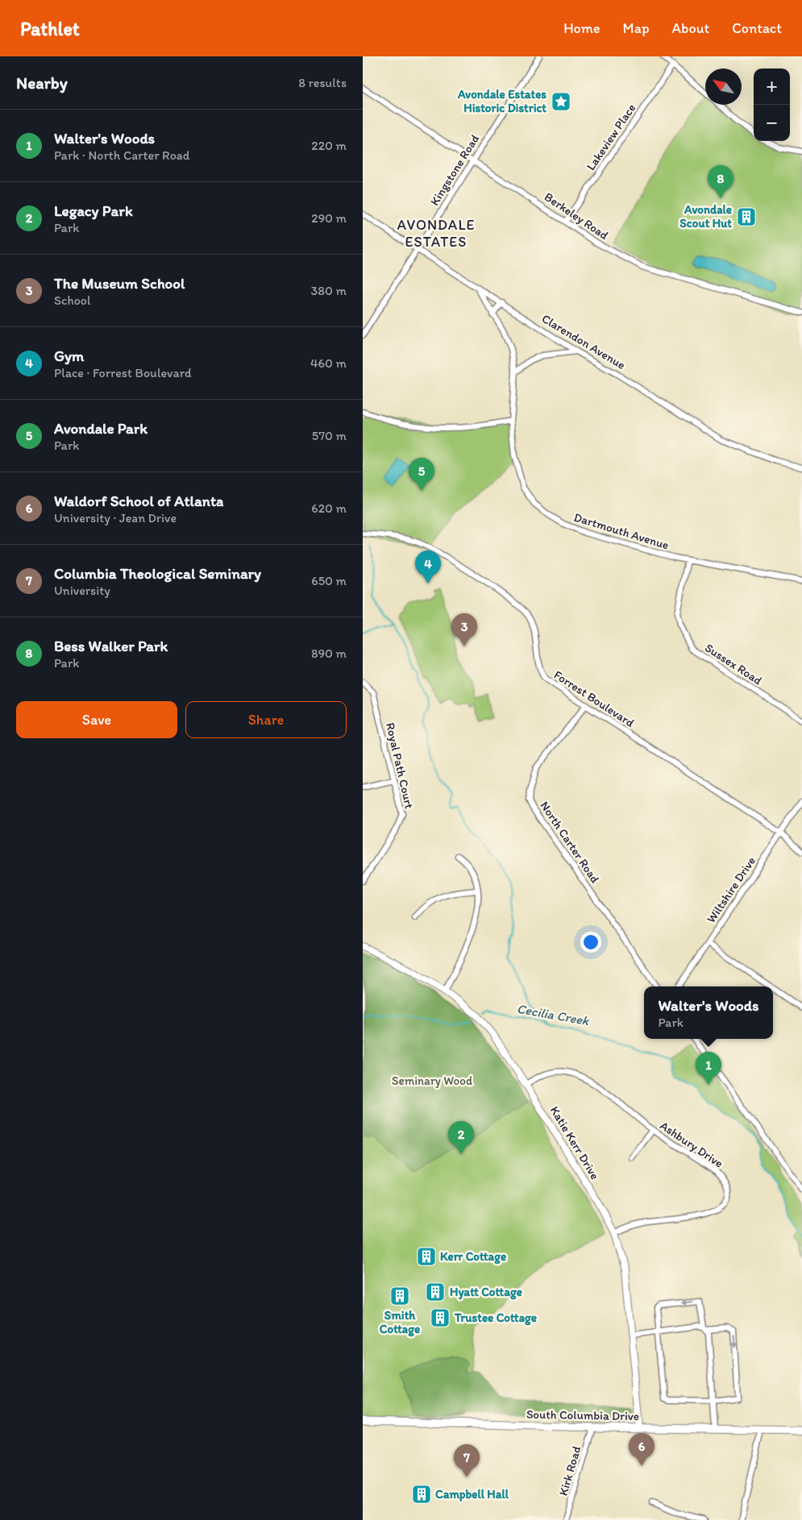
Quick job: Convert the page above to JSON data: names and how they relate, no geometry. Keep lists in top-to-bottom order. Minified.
{"streets":{"main road":["South Columbia Drive"],"street":["Lakeview Place","Kingstone Road","Berkeley Road","Clarendon Avenue","Dartmouth Avenue","Sussex Road","Forrest Boulevard","Royal Path Court","North Carter Road","Wiltshire Drive","Katie Kerr Drive","Ashbury Drive","Kirk Road"]},"crossings":[["Lakeview Place","Berkeley Road"],["Kingstone Road","Berkeley Road"],["Kingstone Road","Clarendon Avenue"],["Clarendon Avenue","Dartmouth Avenue"],["Dartmouth Avenue","Sussex Road"],["Forrest Boulevard","North Carter Road"],["Forrest Boulevard","Wiltshire Drive"],["Katie Kerr Drive","Ashbury Drive"],["Katie Kerr Drive","South Columbia Drive"],["South Columbia Drive","Kirk Road"]],"districts":["AVONDALE ESTATES"],"water":["Cecilia Creek"],"parks":["Seminary Wood"],"places":{"place":["Avondale Estates Historic District"],"building":["Avondale Scout Hut","Kerr Cottage","Hyatt Cottage","Smith Cottage","Trustee Cottage","Campbell Hall"]},"north":"top left","page":{"header":"Pathlet","nav":["Home","Map","About","Contact"],"heading":["Nearby","8 results"],"map_buttons":["+","−"],"list":[{"mark":"1","name":"Walter's Woods","note":"Park · North Carter Road","value":"220 m"},{"mark":"2","name":"Legacy Park","note":"Park","value":"290 m"},{"mark":"3","name":"The Museum School","note":"School","value":"380 m"},{"mark":"4","name":"Gym","note":"Place · Forrest Boulevard","value":"460 m"},{"mark":"5","name":"Avondale Park","note":"Park","value":"570 m"},{"mark":"6","name":"Waldorf School of Atlanta","note":"University · Jean Drive","value":"620 m"},{"mark":"7","name":"Columbia Theological Seminary","note":"University","value":"650 m"},{"mark":"8","name":"Bess Walker Park","note":"Park","value":"890 m"}],"pins":["8","5","4","3","1","2","6","7"],"buttons":["Save","Share"],"popup":["Walter's Woods","Park"]}}
